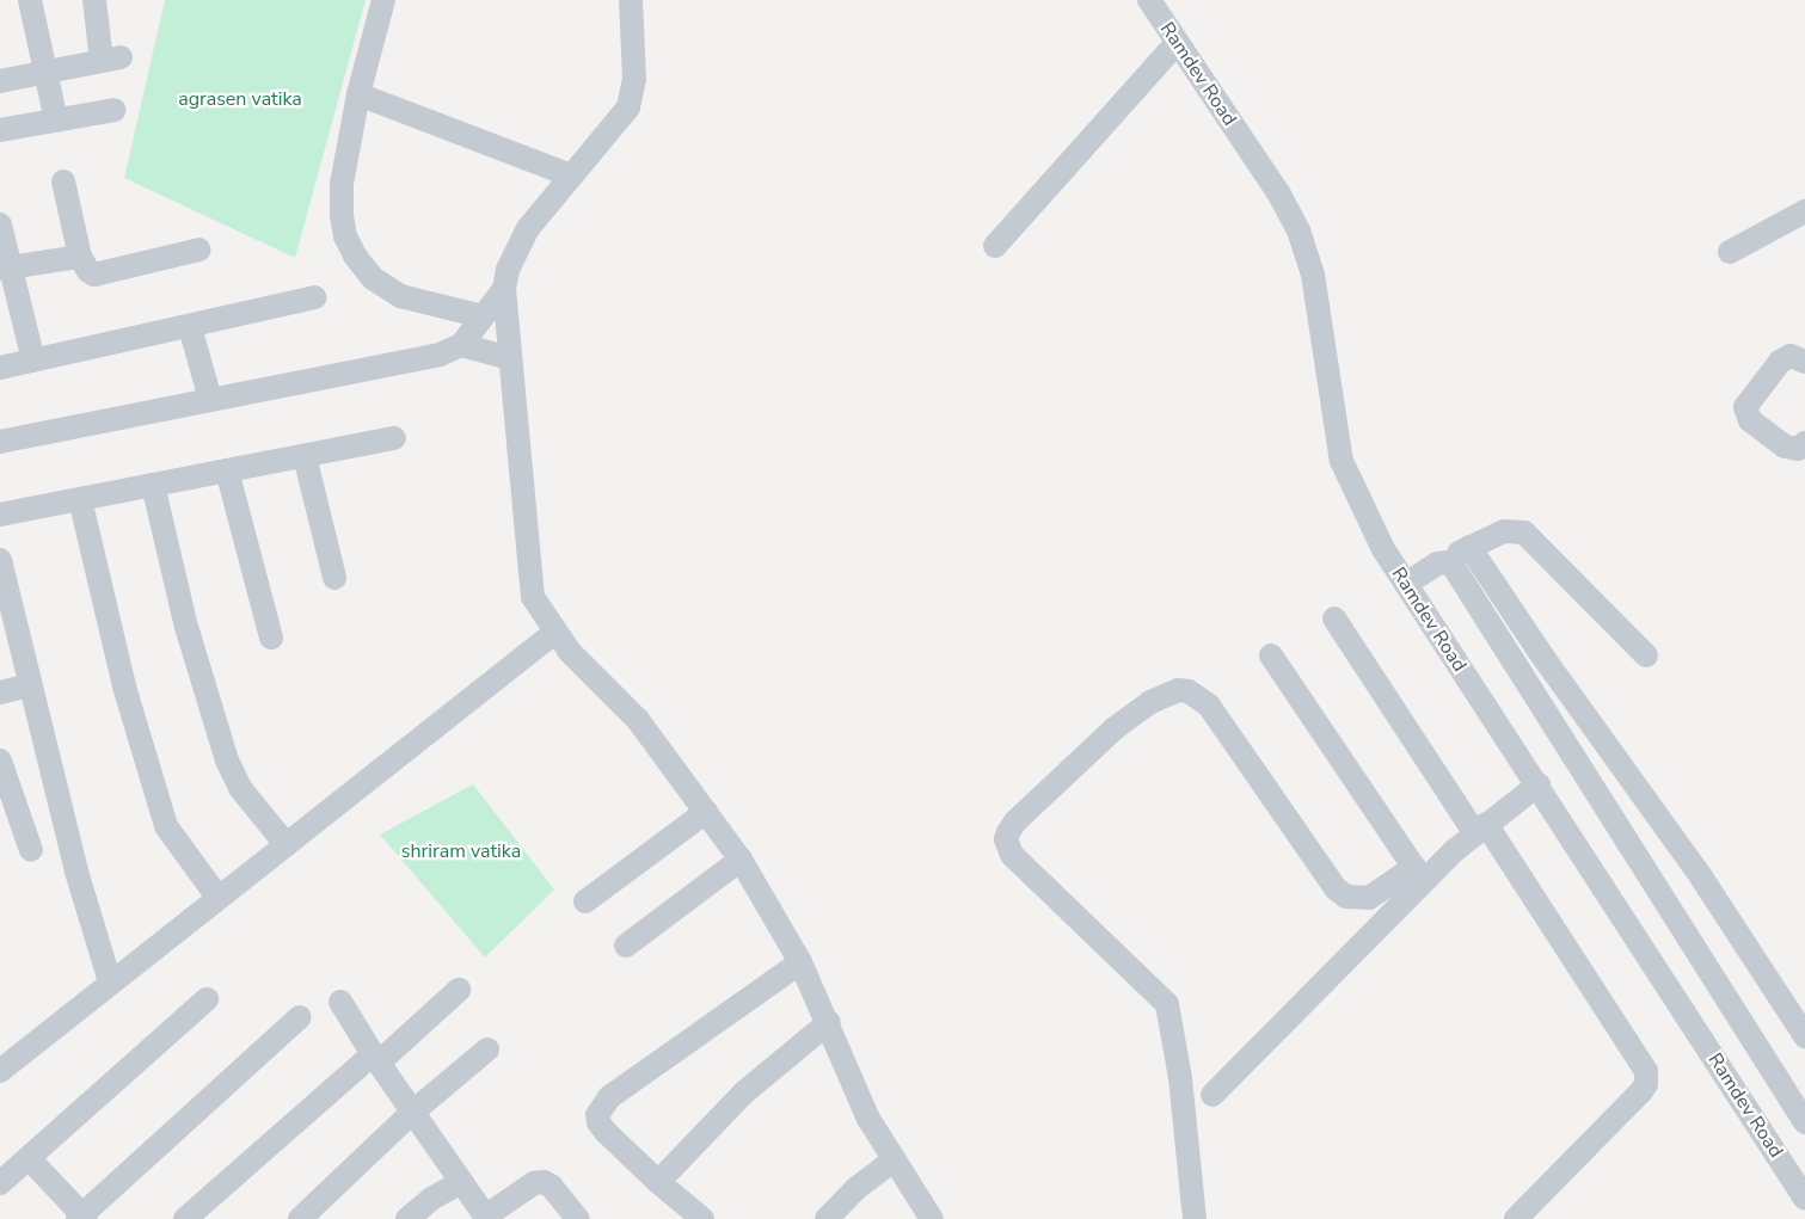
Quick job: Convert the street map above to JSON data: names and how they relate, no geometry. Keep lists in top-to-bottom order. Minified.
{"streets":{"street":["Ramdev Road"]},"parks":["agrasen vatika","shriram vatika"]}
